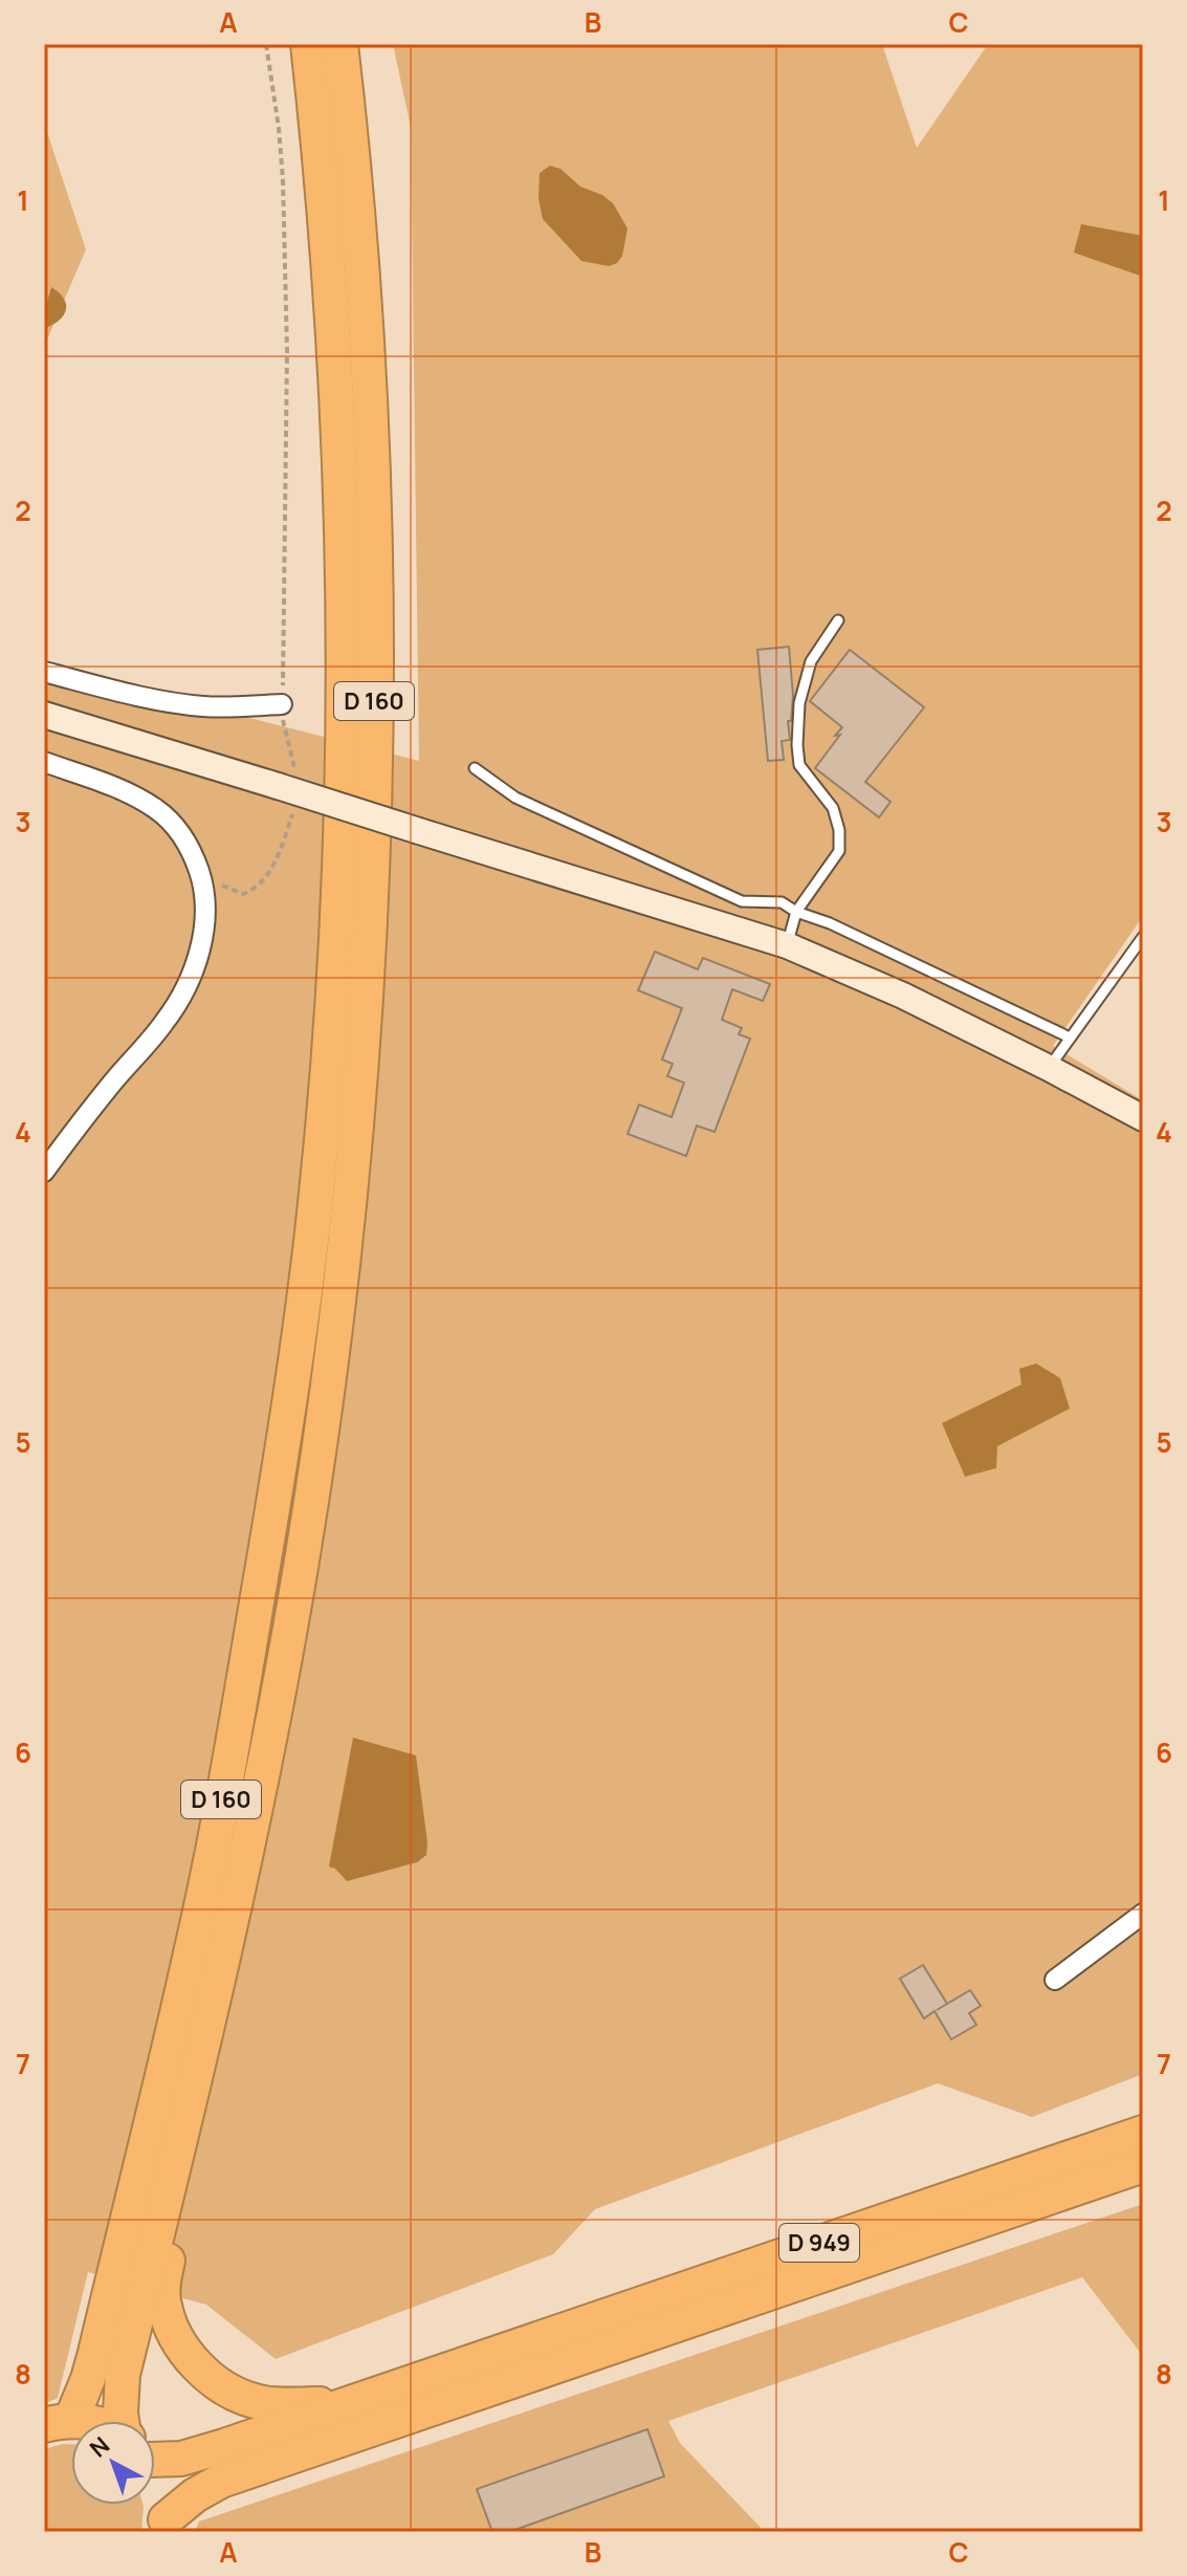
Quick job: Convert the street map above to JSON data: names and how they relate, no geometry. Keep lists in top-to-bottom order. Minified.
{"streets":{"highway":["D 160","D 949"]},"north":"top left","grid":{"columns":["A","B","C"],"rows":["1","2","3","4","5","6","7","8"]}}
